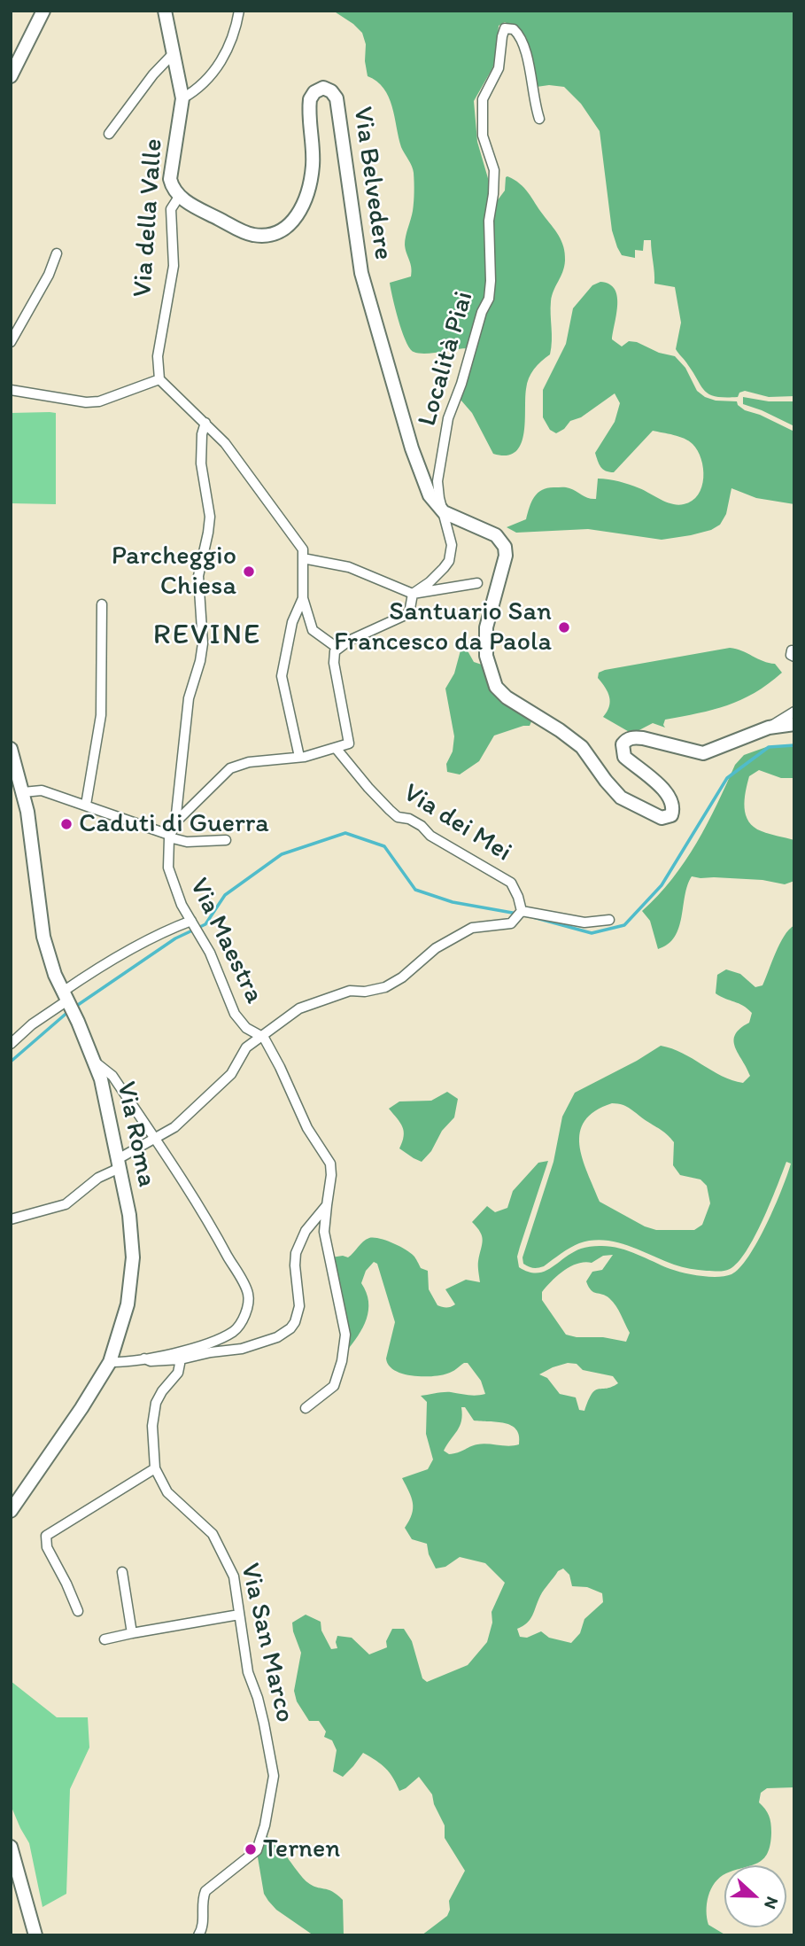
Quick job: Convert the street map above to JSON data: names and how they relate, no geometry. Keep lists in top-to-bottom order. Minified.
{"streets":{"street":["Via Belvedere","Via della Valle","Località Piai","Via dei Mei","Via Maestra","Via Roma","Via San Marco"]},"crossings":[["Via Belvedere","Via della Valle"],["Via Belvedere","Località Piai"]],"districts":["REVINE"],"places":["Parcheggio Chiesa","Santuario San Francesco da Paola","Caduti di Guerra","Ternen"],"north":"right"}
